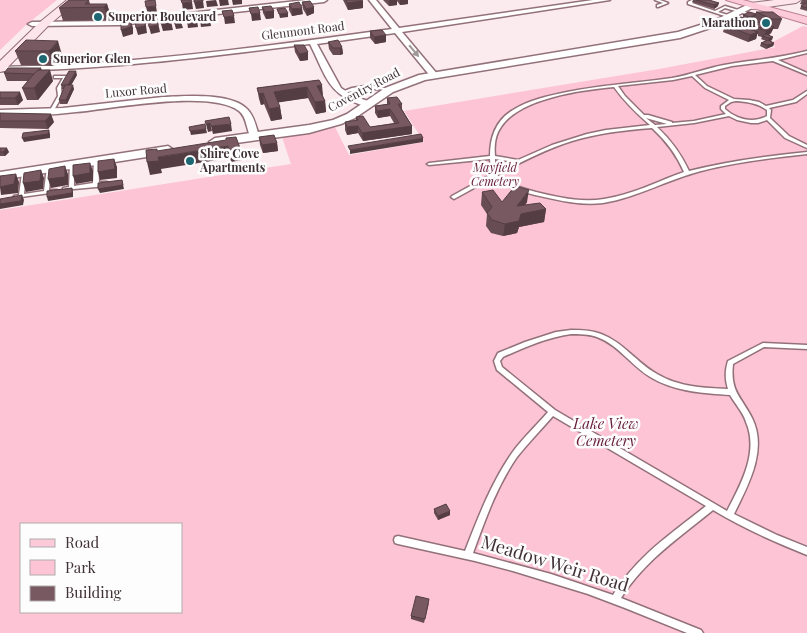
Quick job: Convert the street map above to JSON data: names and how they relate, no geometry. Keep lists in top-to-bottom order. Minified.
{"streets":{"main road":["Coventry Road"],"street":["Glenmont Road","Luxor Road"],"lane":["Meadow Weir Road"]},"crossings":[["Coventry Road","Luxor Road"]],"parks":["Mayfield Cemetery","Lake View Cemetery"],"places":["Superior Boulevard","Marathon","Superior Glen","Shire Cove Apartments"],"legend":["Road","Park","Building"]}
